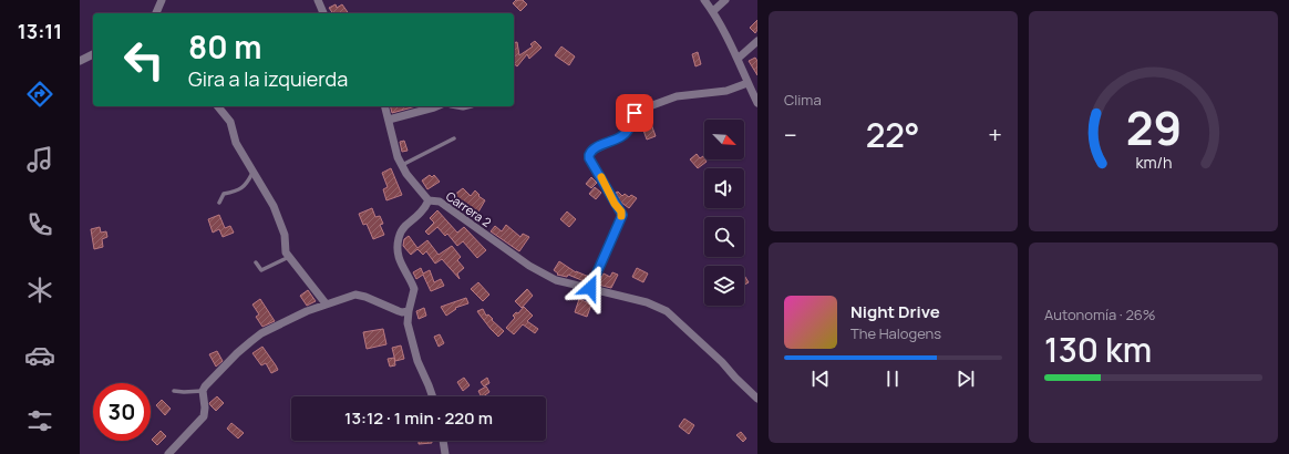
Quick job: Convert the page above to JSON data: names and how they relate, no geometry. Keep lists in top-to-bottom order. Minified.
{"streets":{"street":["Carrera 2"]},"north":"bottom right","page":{"tabs":"13:11","tile":["Clima",["Autonomía · 26%","130 km"]],"turn":["80 m","Gira a la izquierda"],"heat":["−","22°","+"],"song":["Night Drive","The Halogens"],"limit":"30","trip":"13:12 · 1 min · 220 m","gauge":["29","km/h"]}}
